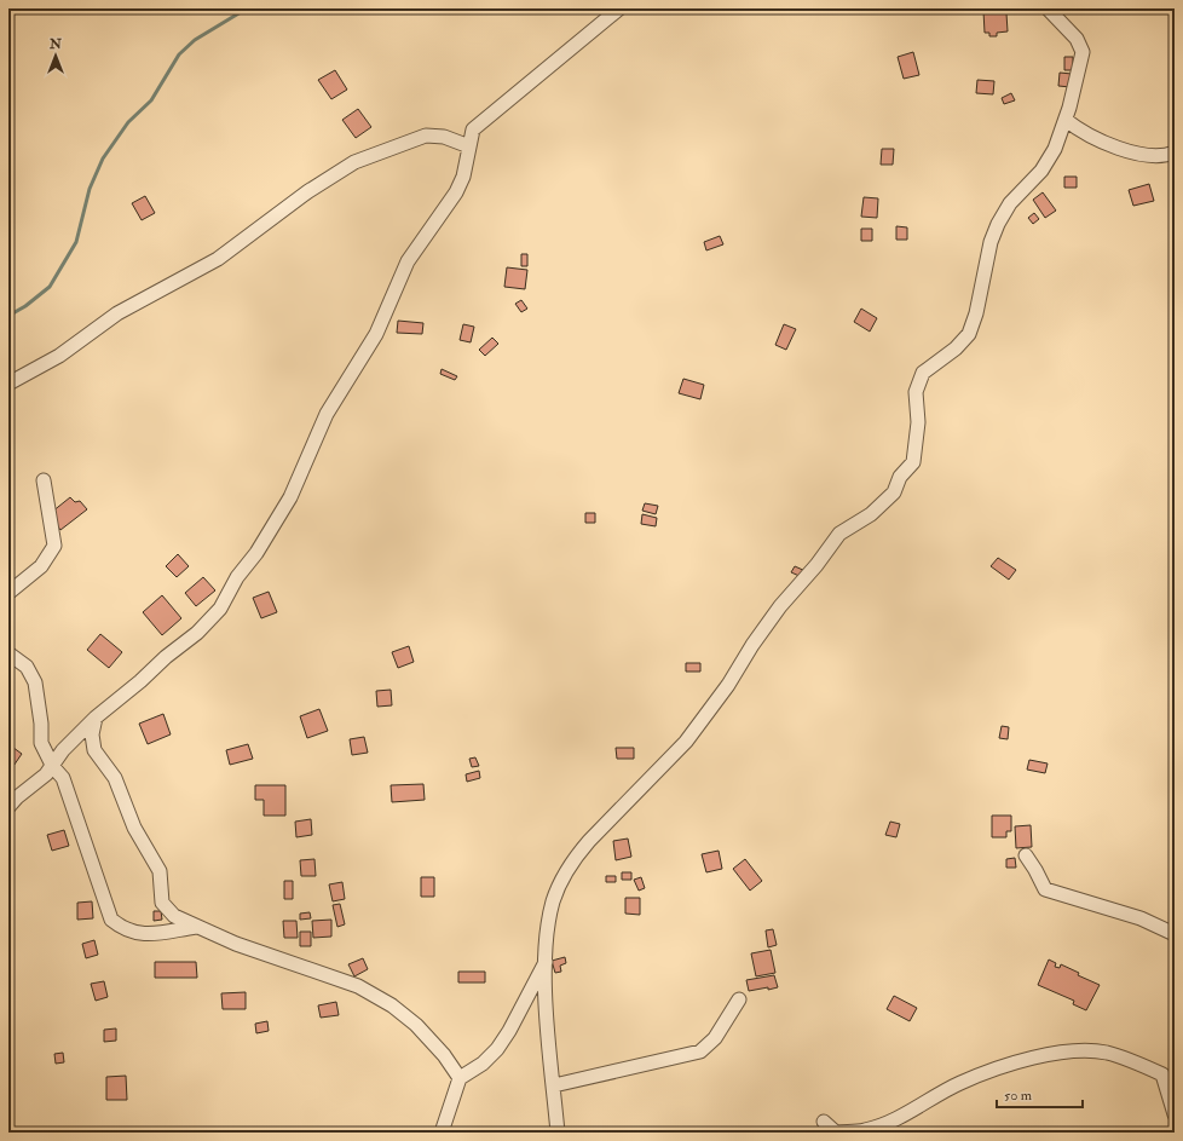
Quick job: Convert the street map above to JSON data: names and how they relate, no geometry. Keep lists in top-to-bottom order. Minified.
{"scale_bar":"50 m","north":"top"}
